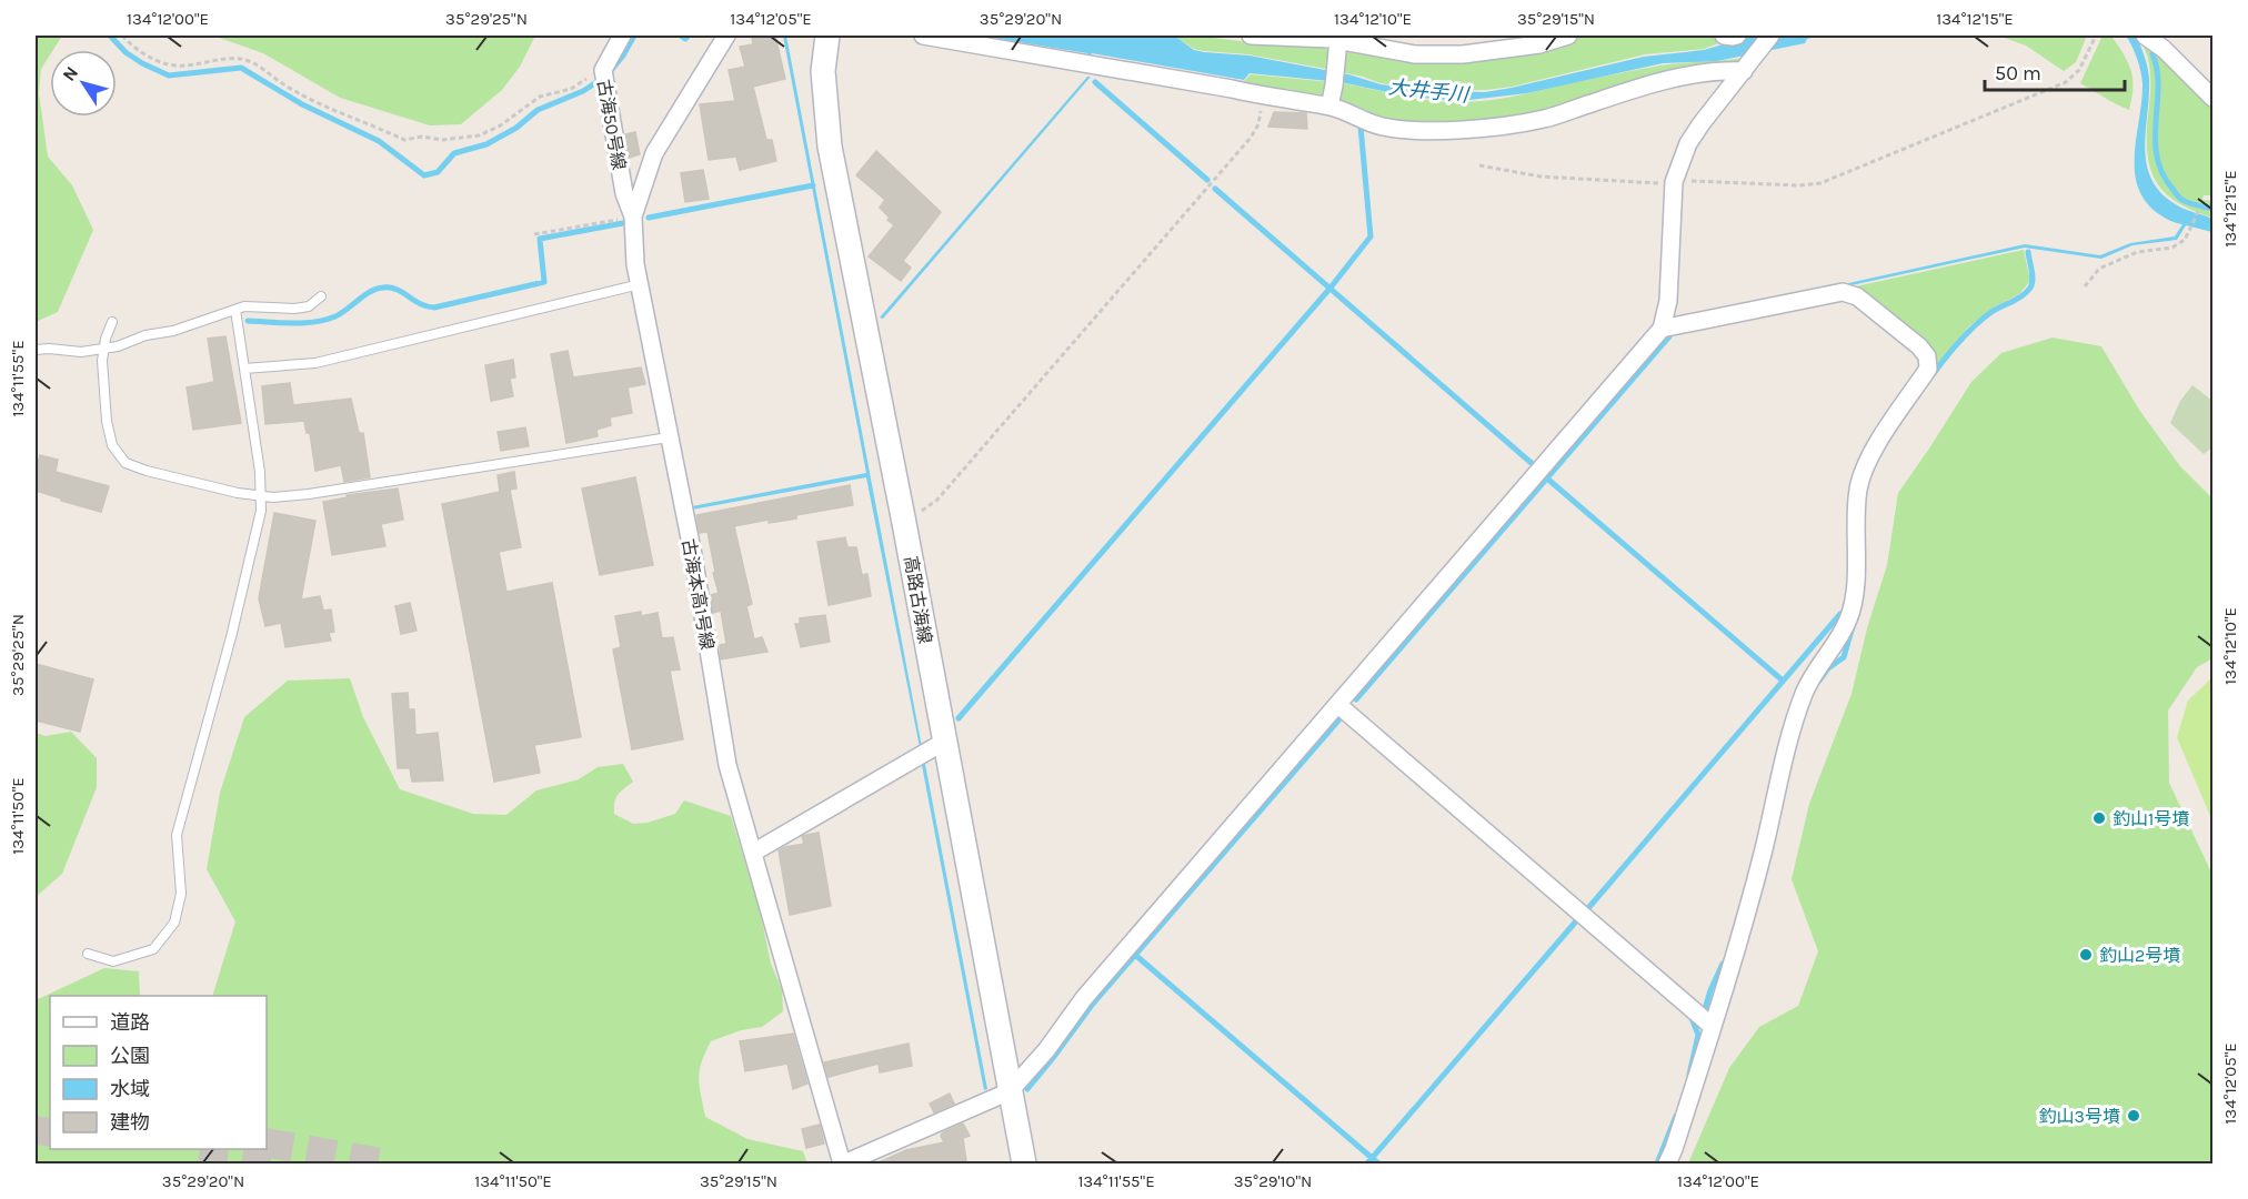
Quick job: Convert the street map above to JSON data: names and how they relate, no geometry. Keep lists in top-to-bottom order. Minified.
{"streets":{"main road":["高路古海線"],"street":["古海50号線","古海本高1号線"]},"crossings":[["古海50号線","古海本高1号線"]],"water":["大井手川"],"places":["釣山1号墳","釣山2号墳","釣山3号墳"],"legend":["道路","公園","水域","建物"],"scale_bar":"50 m","north":"top left","coordinates":["134°12'00\"E","35°29'25\"N","134°12'05\"E","35°29'20\"N","134°12'10\"E","35°29'15\"N","134°12'15\"E","134°11'55\"E","134°11'50\"E","35°29'10\"N"]}
